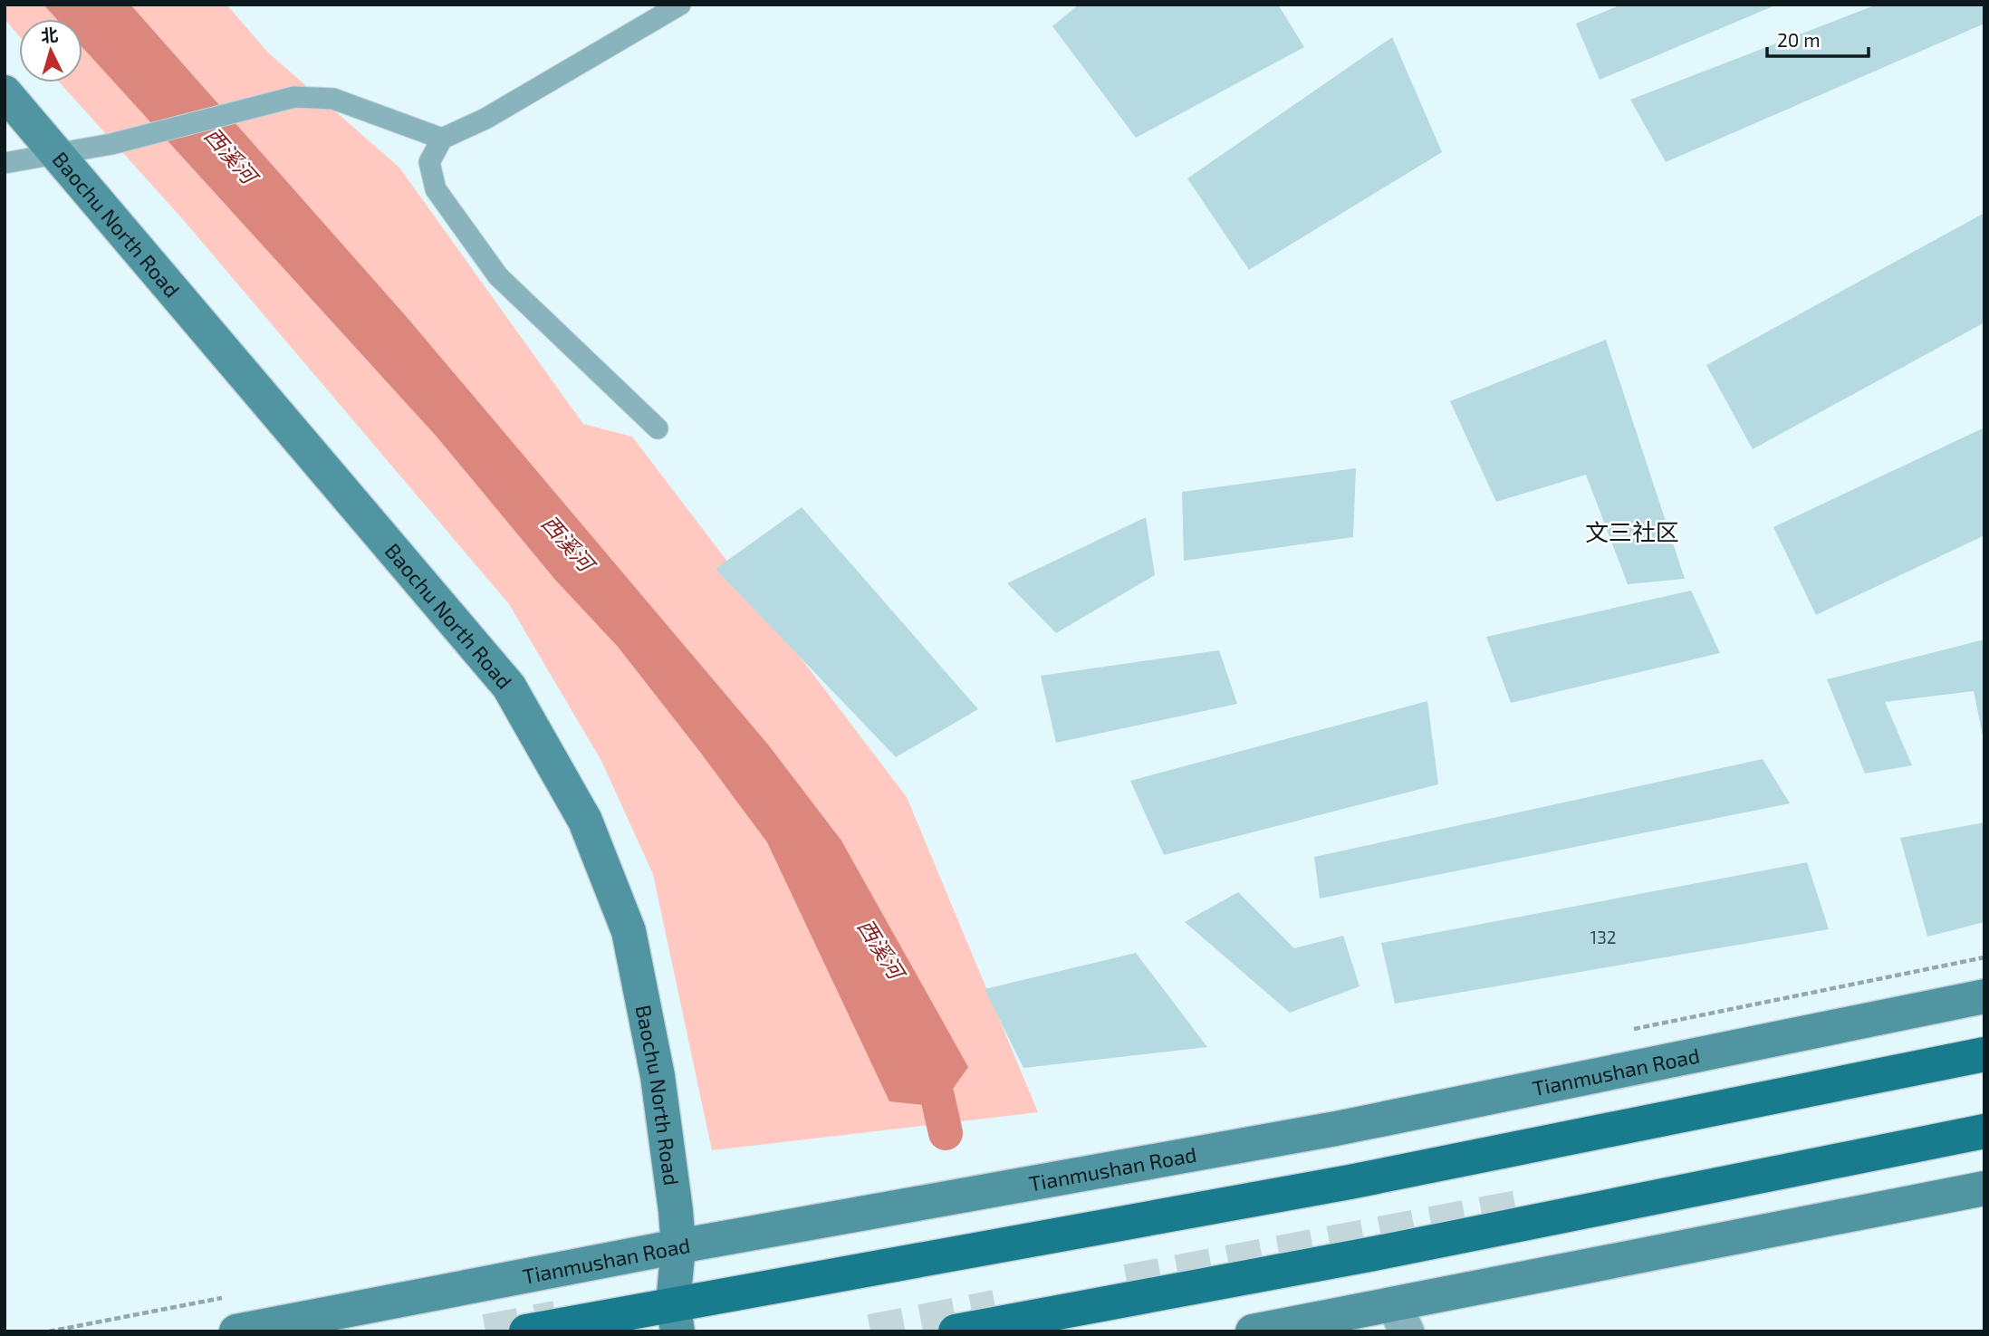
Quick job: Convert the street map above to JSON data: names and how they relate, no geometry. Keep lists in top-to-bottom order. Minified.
{"streets":{"main road":["Baochu North Road","Tianmushan Road"]},"crossings":[["Baochu North Road","Tianmushan Road"]],"districts":["文三社区"],"water":["西溪河"],"house_numbers":["132"],"scale_bar":"20 m","north":"top"}
